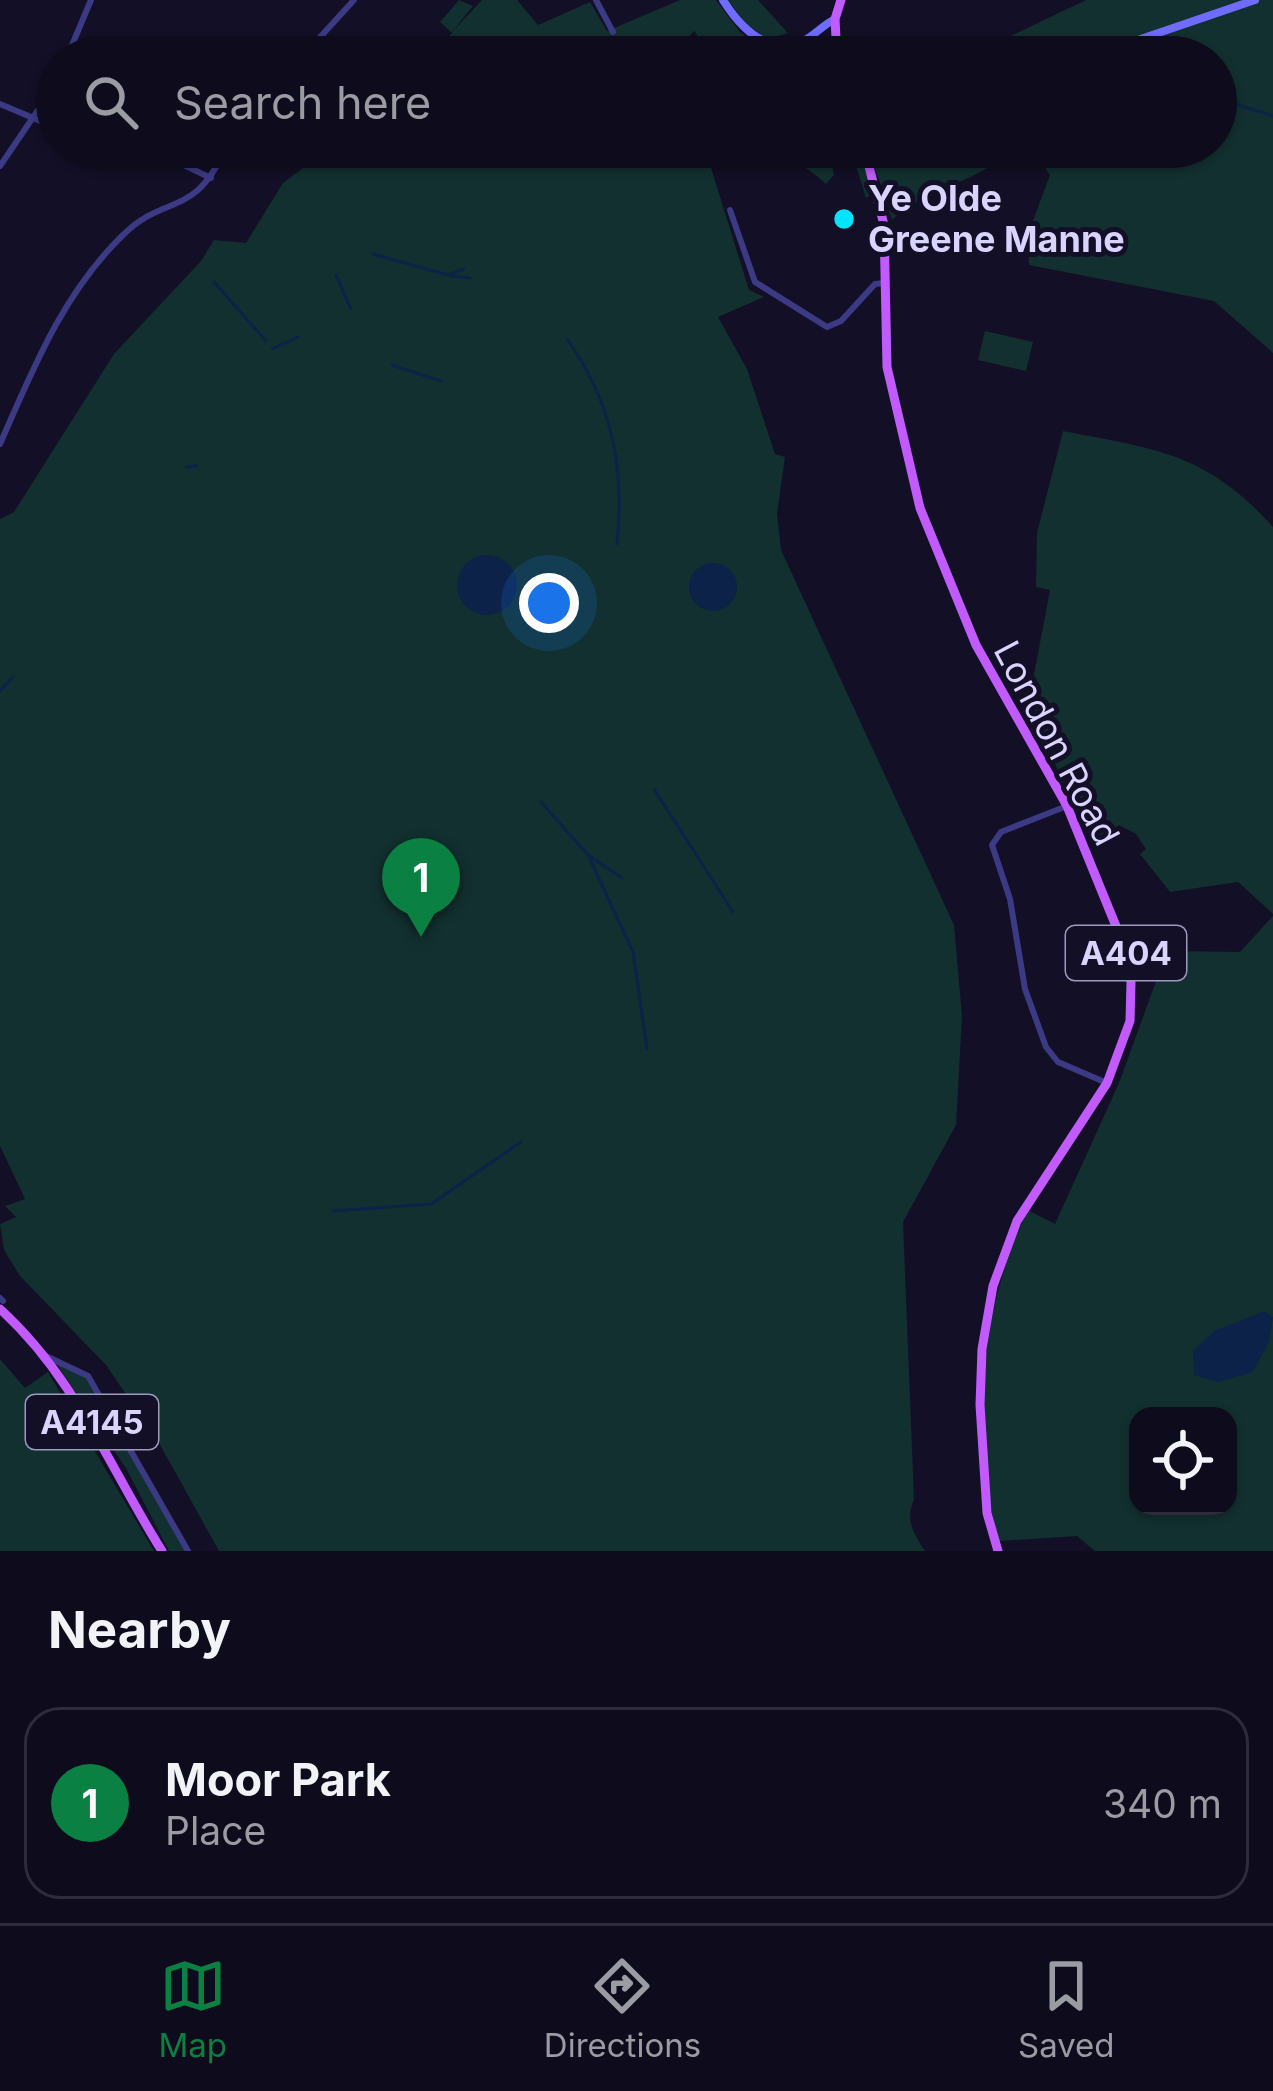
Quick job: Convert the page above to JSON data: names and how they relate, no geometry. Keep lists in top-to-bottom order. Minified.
{"streets":{"main road":["London Road","A404","A4145"]},"places":["Ye Olde Greene Manne"],"page":{"search":"Search here","pins":"1","heading":"Nearby","list":[{"mark":"1","name":"Moor Park","note":"Place","value":"340 m"}],"nav":["Map","Directions","Saved"]}}
